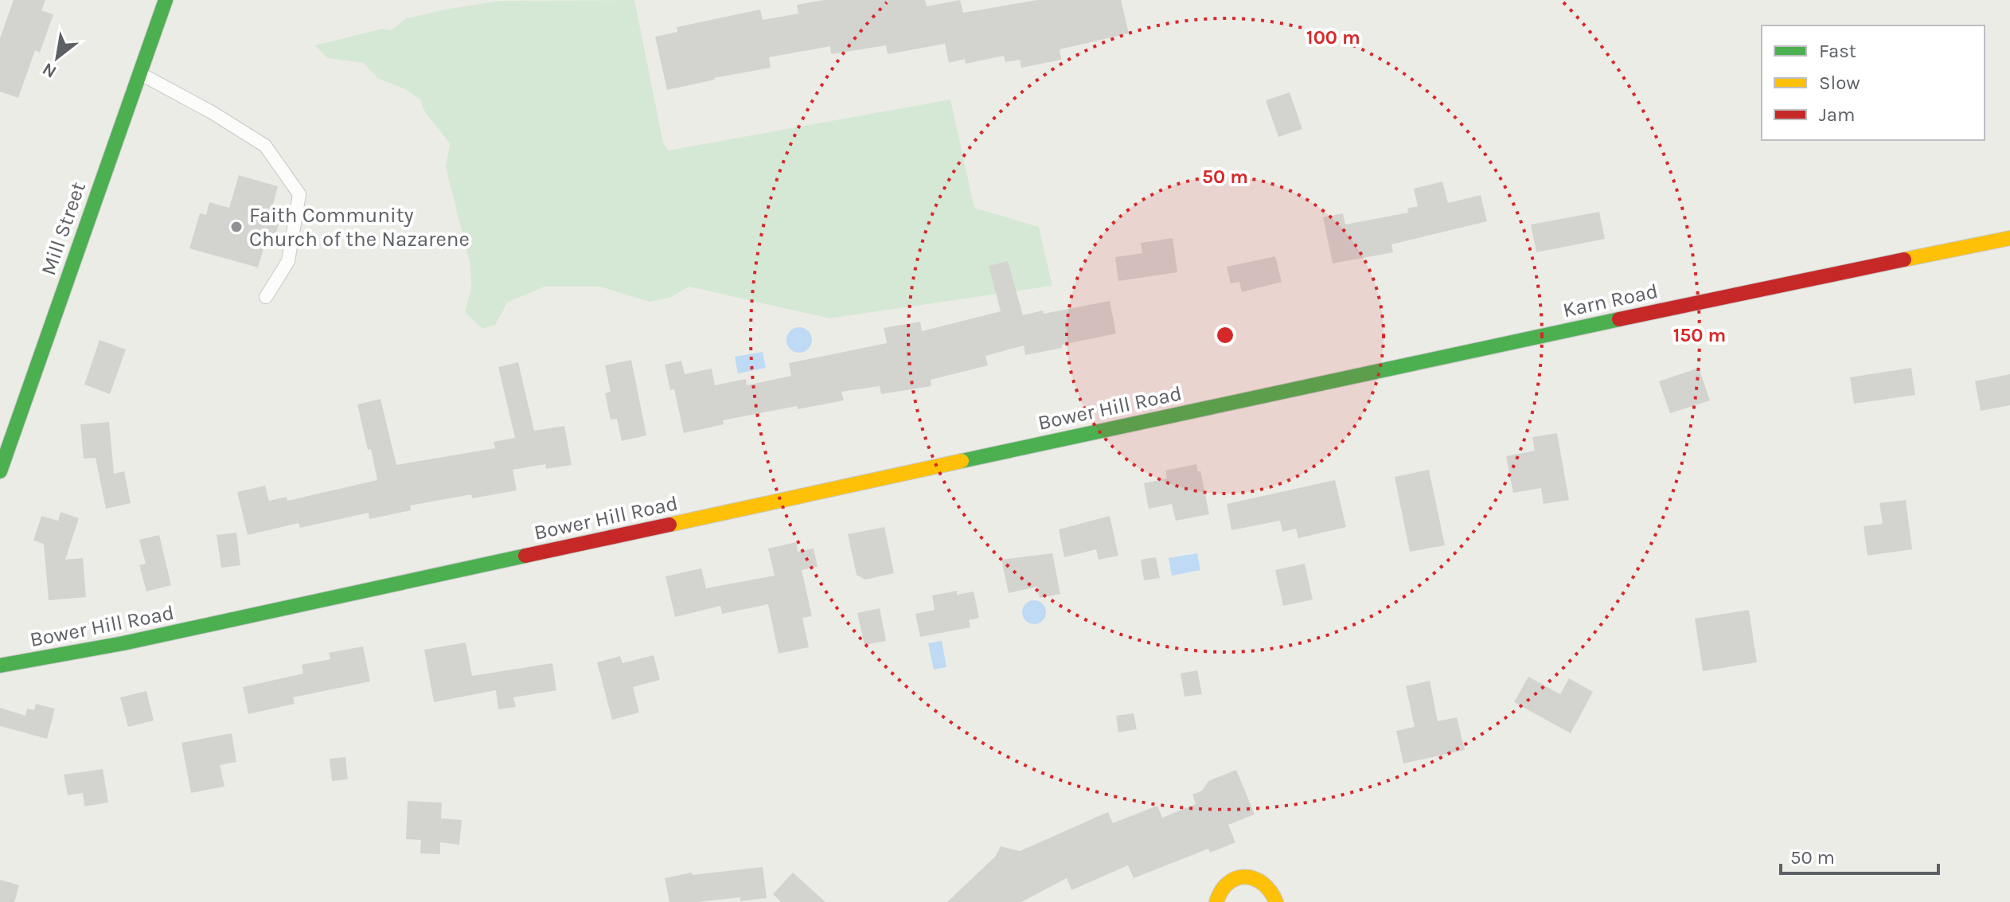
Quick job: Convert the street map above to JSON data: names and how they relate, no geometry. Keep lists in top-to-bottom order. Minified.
{"streets":{"street":["Mill Street","Karn Road","Bower Hill Road"]},"crossings":[["Karn Road","Bower Hill Road"]],"places":["Faith Community Church of the Nazarene"],"legend":["Fast","Slow","Jam"],"scale_bar":"50 m","north":"bottom left","rings":["100 m","50 m","150 m"]}
